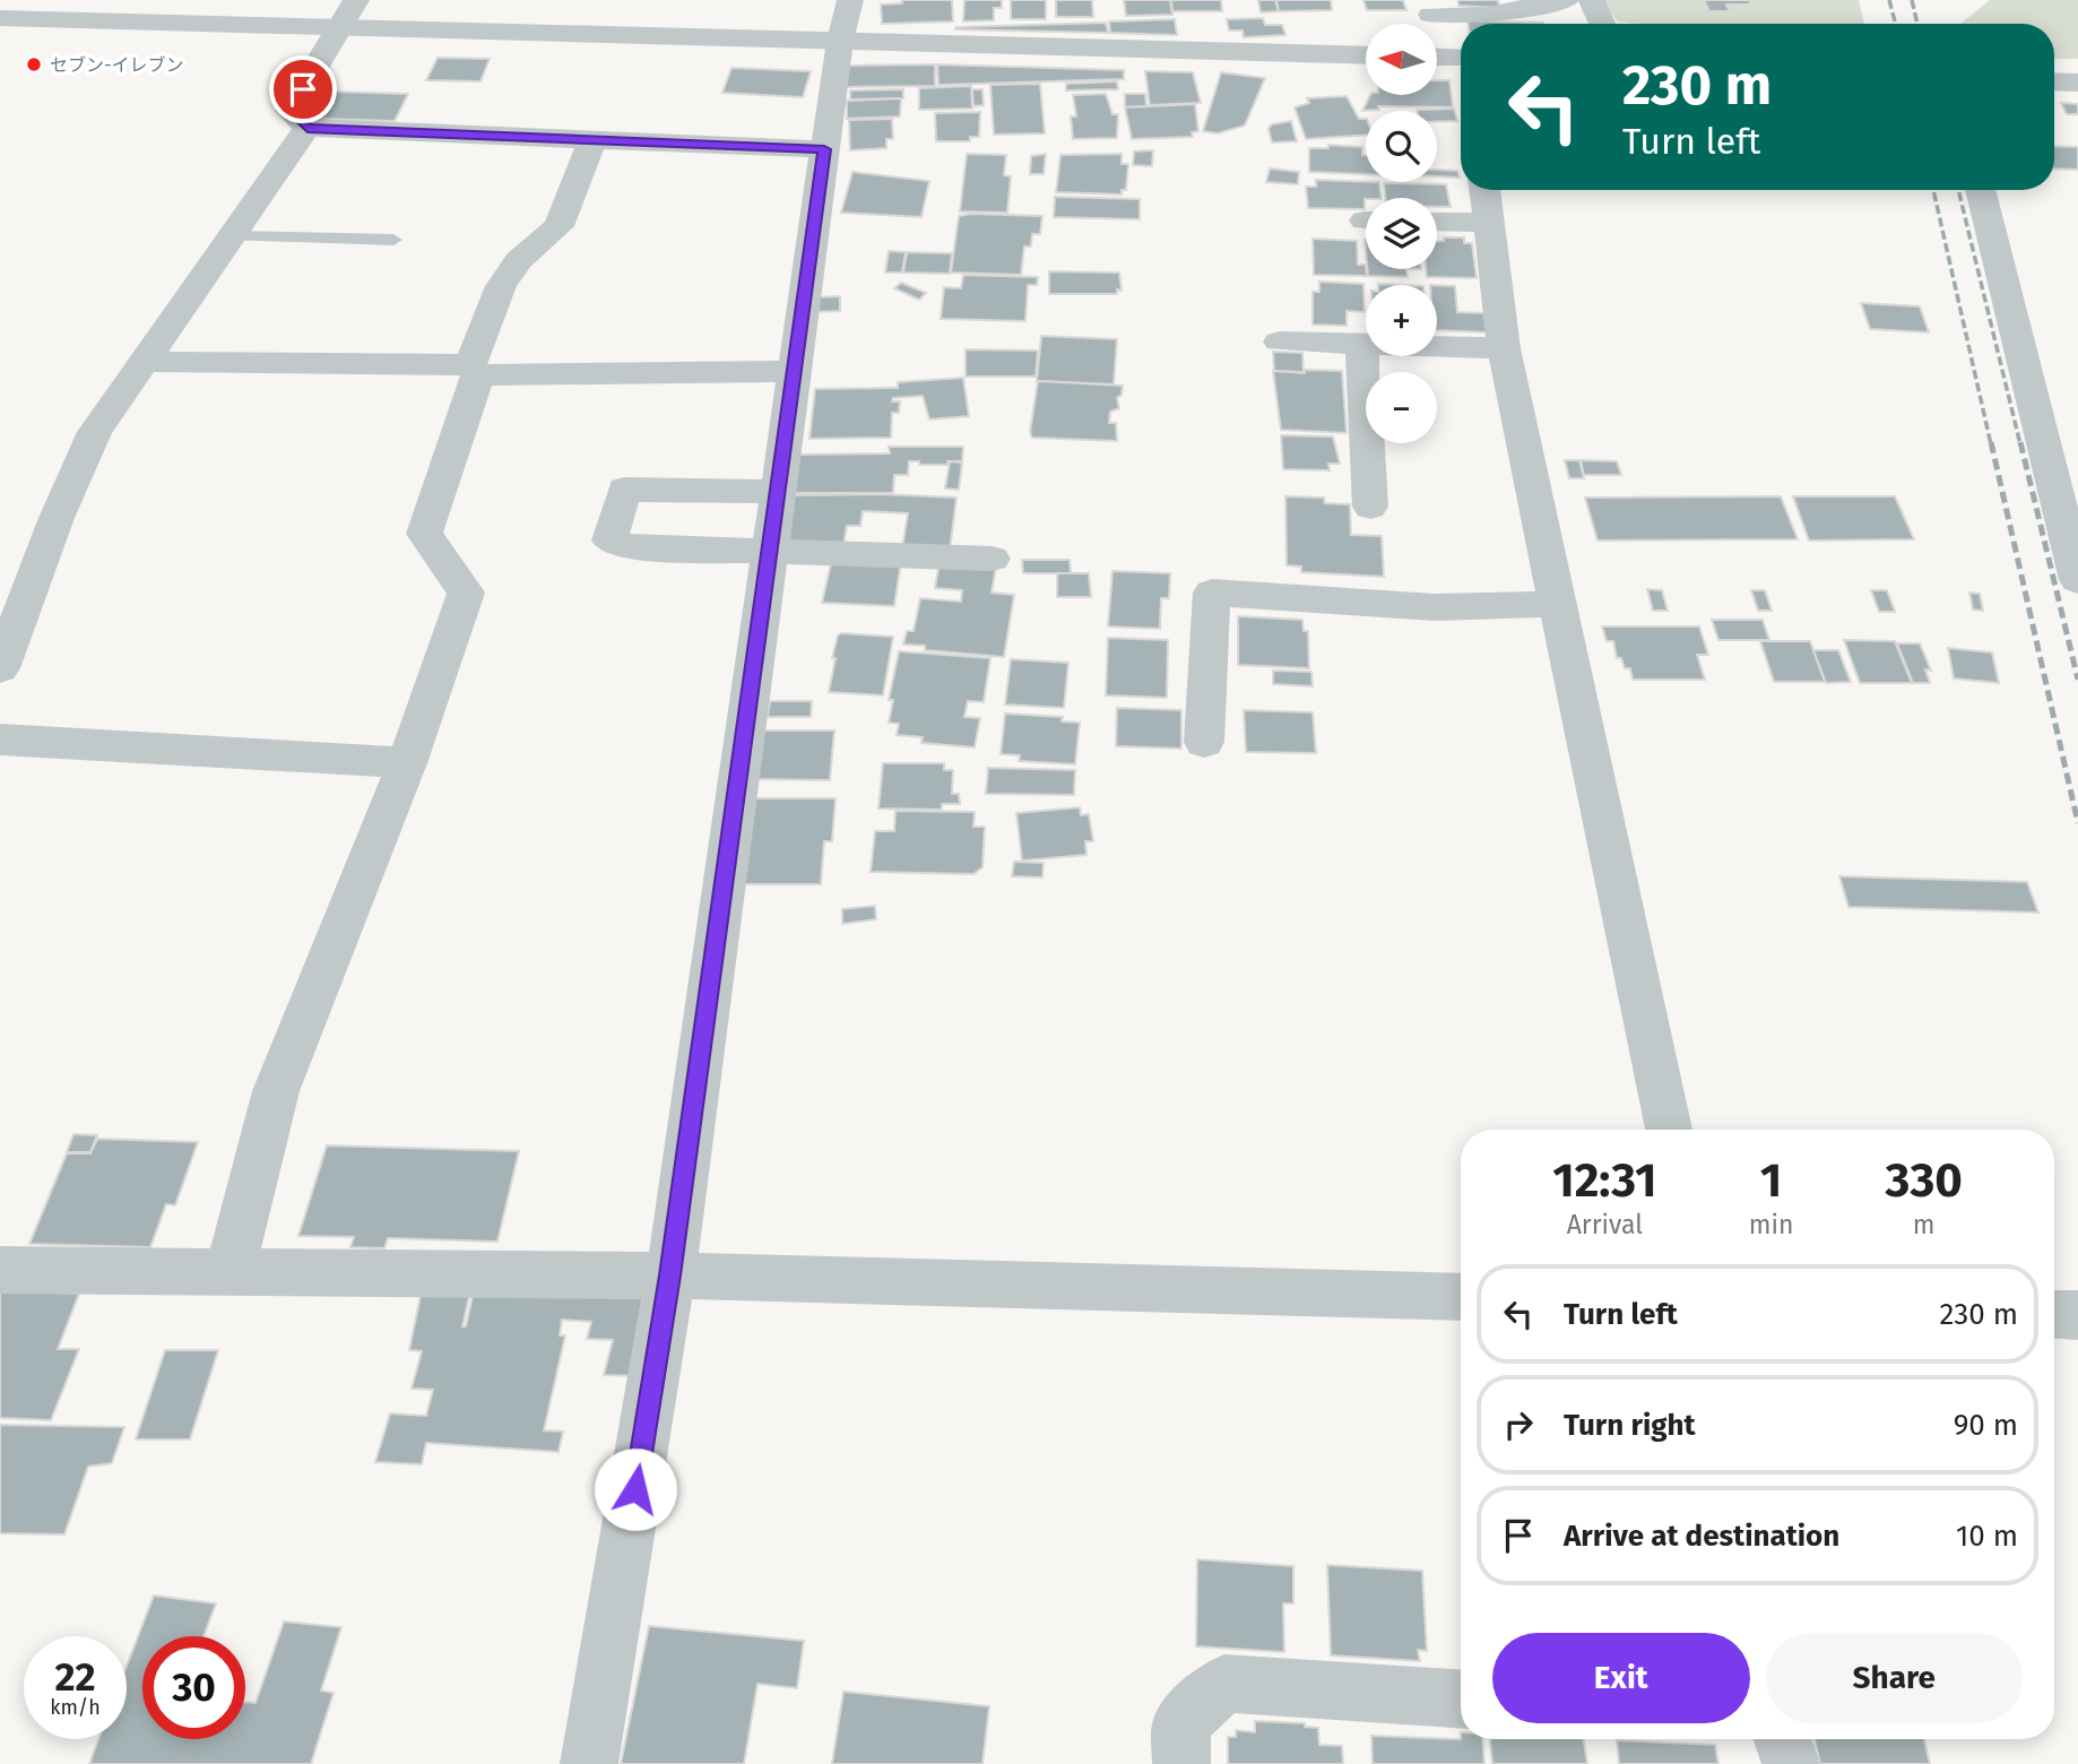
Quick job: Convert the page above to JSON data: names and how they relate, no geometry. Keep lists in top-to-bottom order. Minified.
{"places":["セブン-イレブン"],"north":"left","page":{"map_buttons":["+","−"],"turn":["230 m","Turn left"],"eta":["12:31","Arrival","1","min","330","m"],"list":[{"name":"Turn left","value":"230 m"},{"name":"Turn right","value":"90 m"},{"name":"Arrive at destination","value":"10 m"}],"buttons":["Exit","Share"],"speed":"22 km/h","limit":"30"}}
